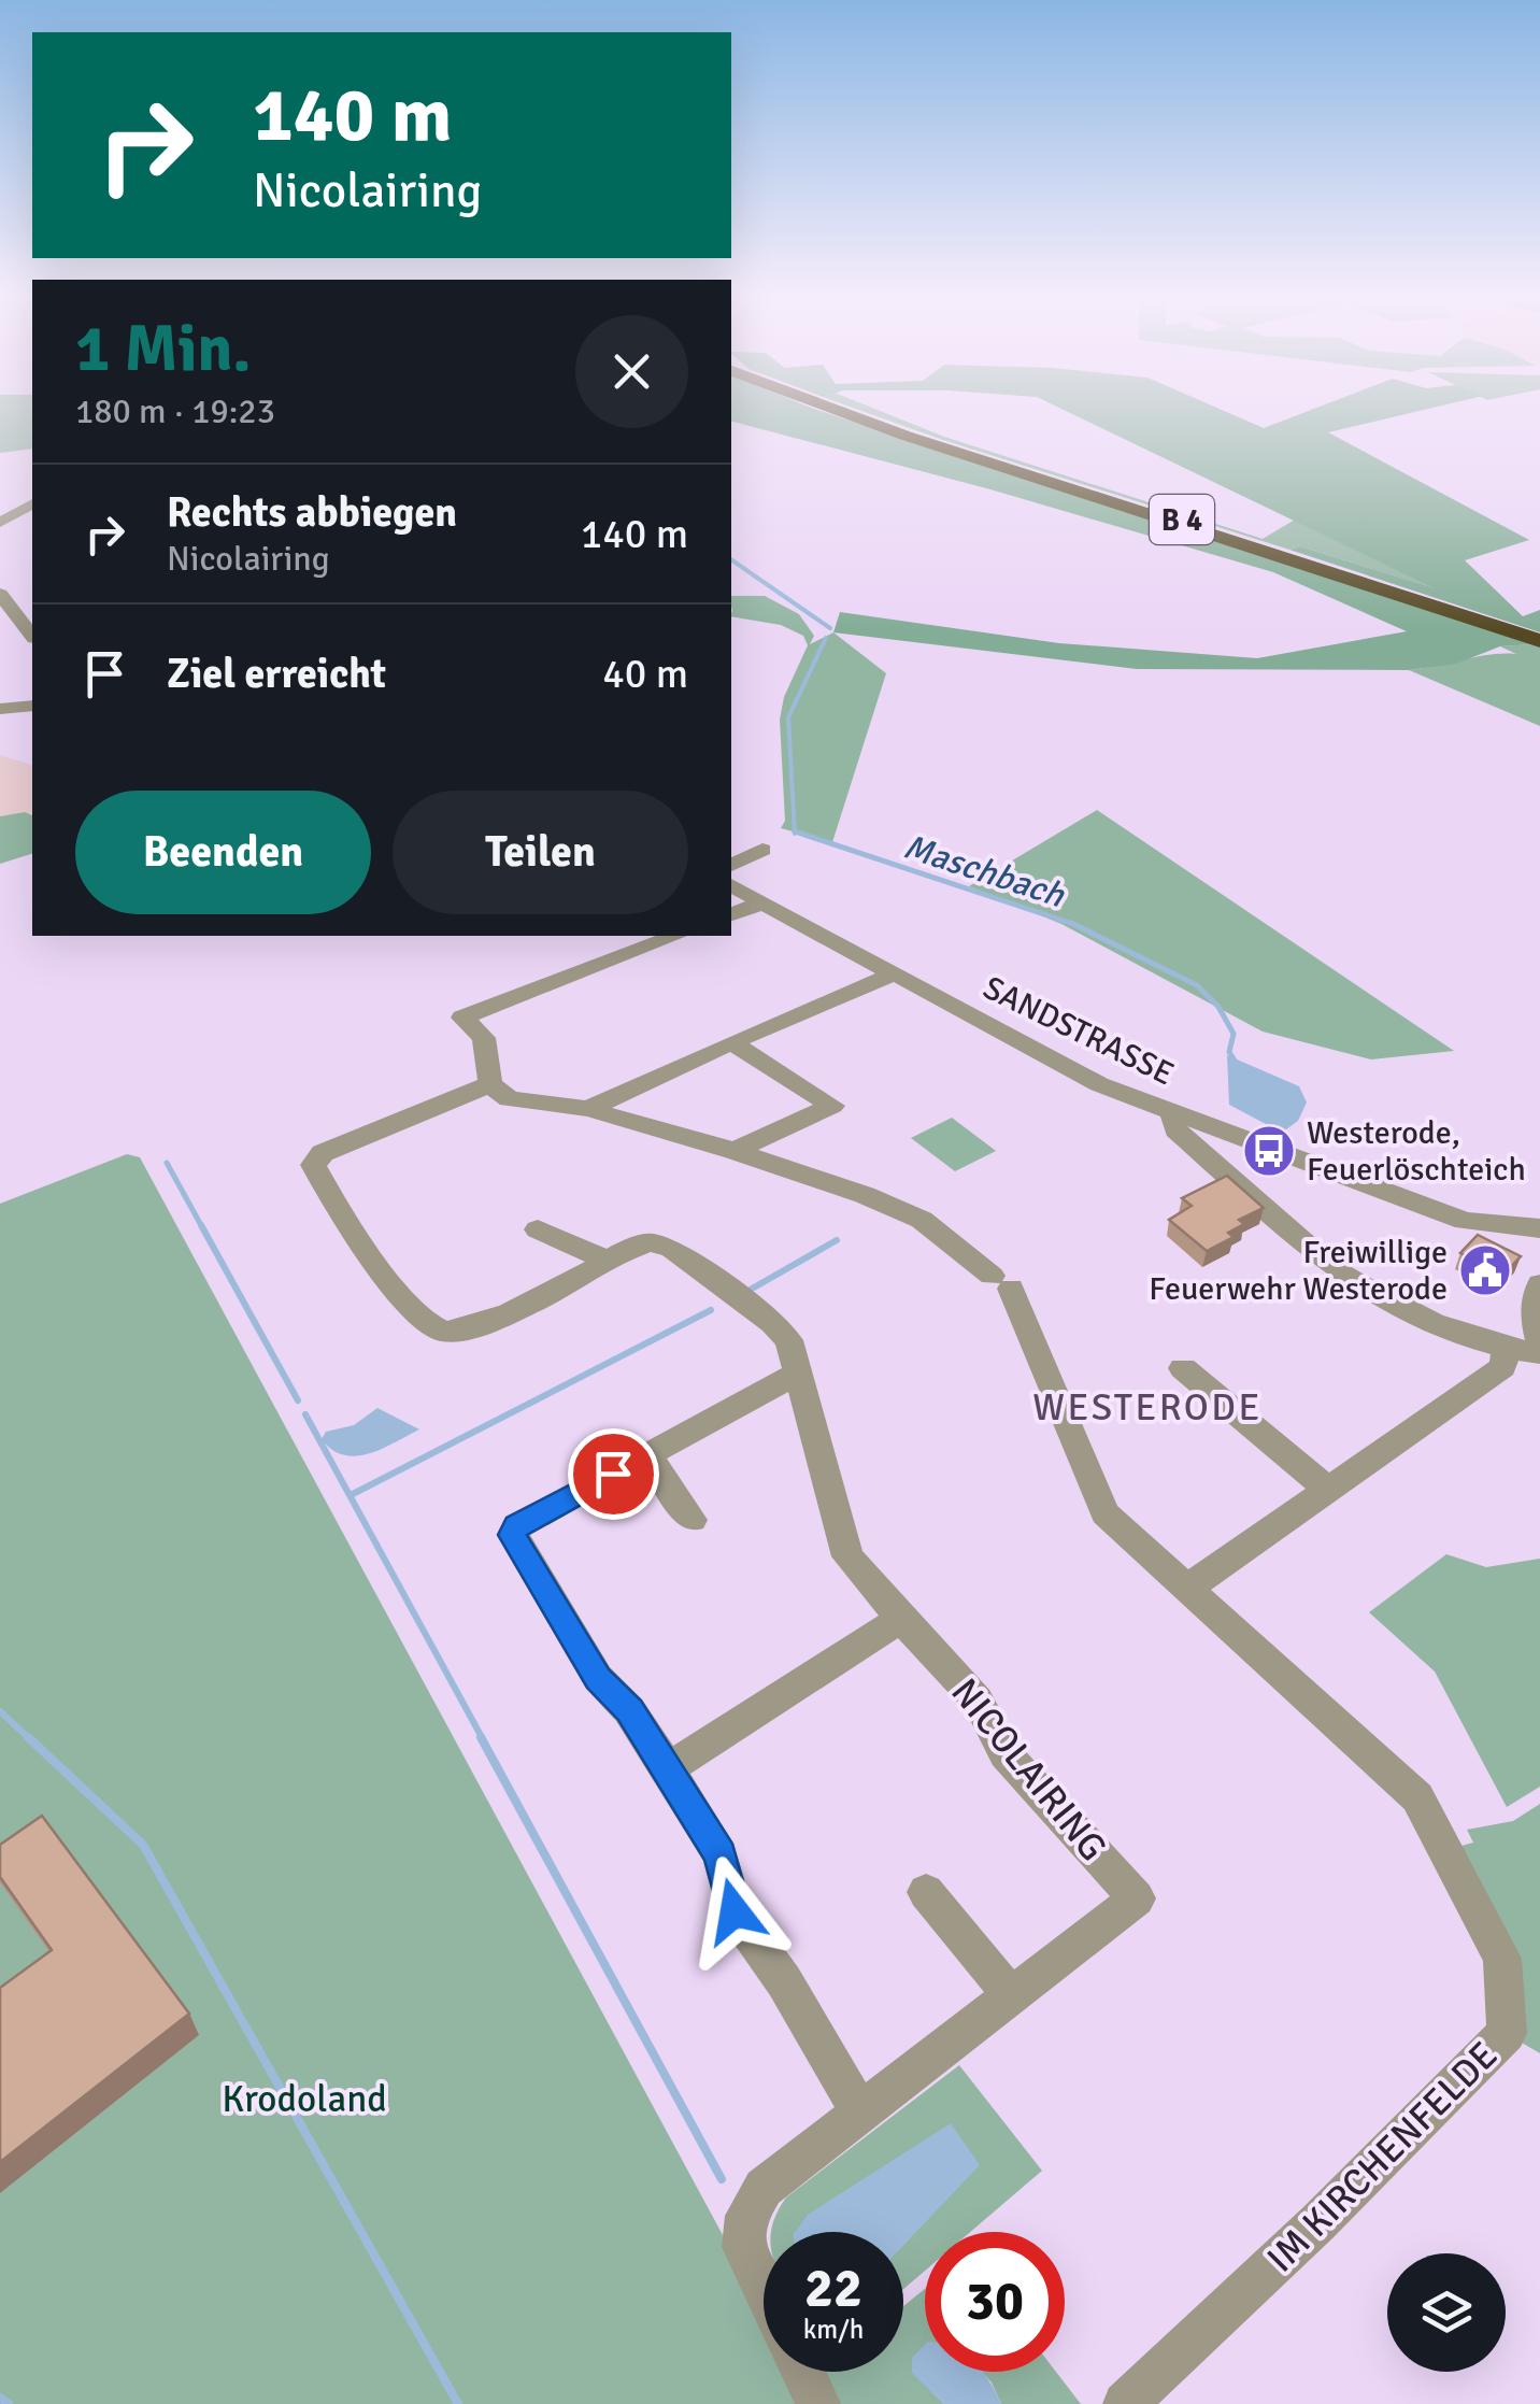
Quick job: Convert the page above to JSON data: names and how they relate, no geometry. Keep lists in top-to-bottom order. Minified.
{"streets":{"highway":["B 4"],"street":["SANDSTRASSE","NICOLAIRING","IM KIRCHENFELDE"]},"districts":["WESTERODE"],"water":["Maschbach"],"parks":["Krodoland"],"places":{"bus stop":["Westerode, Feuerlöschteich"],"public building":["Freiwillige Feuerwehr Westerode"]},"page":{"turn":["140 m","Nicolairing"],"heading":["1 Min.","180 m · 19:23"],"list":[{"name":"Rechts abbiegen","note":"Nicolairing","value":"140 m"},{"name":"Ziel erreicht","value":"40 m"}],"buttons":["Beenden","Teilen"],"speed":"22 km/h","limit":"30"}}
